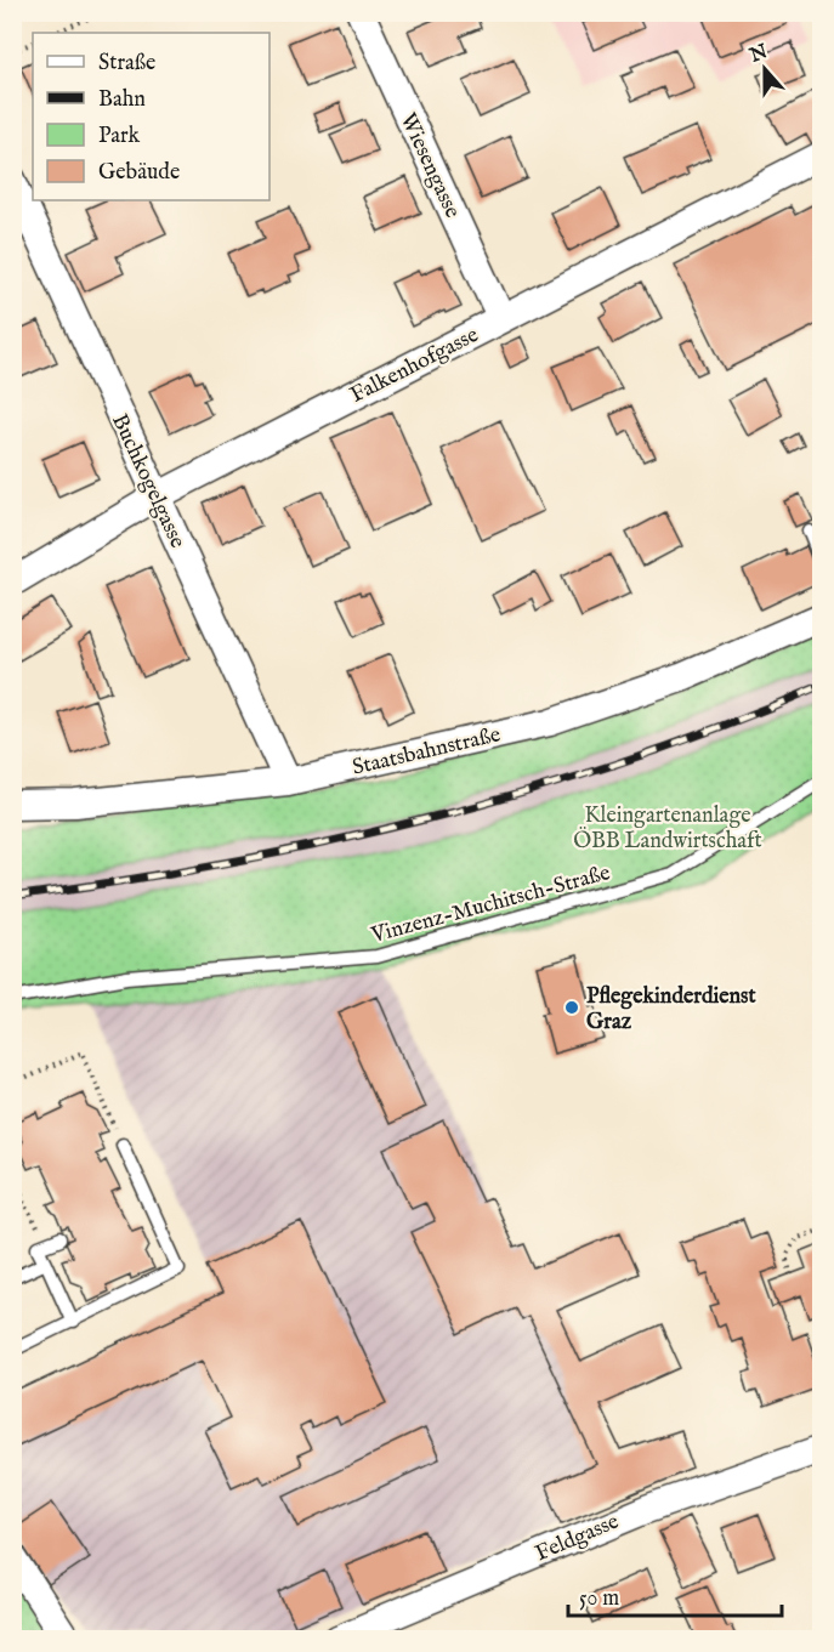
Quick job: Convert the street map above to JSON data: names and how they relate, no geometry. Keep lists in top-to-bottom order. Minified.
{"streets":{"street":["Wiesengasse","Falkenhofgasse","Buchkogelgasse","Staatsbahnstraße","Feldgasse"],"lane":["Vinzenz-Muchitsch-Straße"]},"crossings":[["Wiesengasse","Falkenhofgasse"],["Falkenhofgasse","Buchkogelgasse"],["Buchkogelgasse","Staatsbahnstraße"]],"parks":["Kleingartenanlage ÖBB Landwirtschaft"],"places":["Pflegekinderdienst Graz"],"legend":["Straße","Bahn","Park","Gebäude"],"scale_bar":"50 m","north":"top"}
